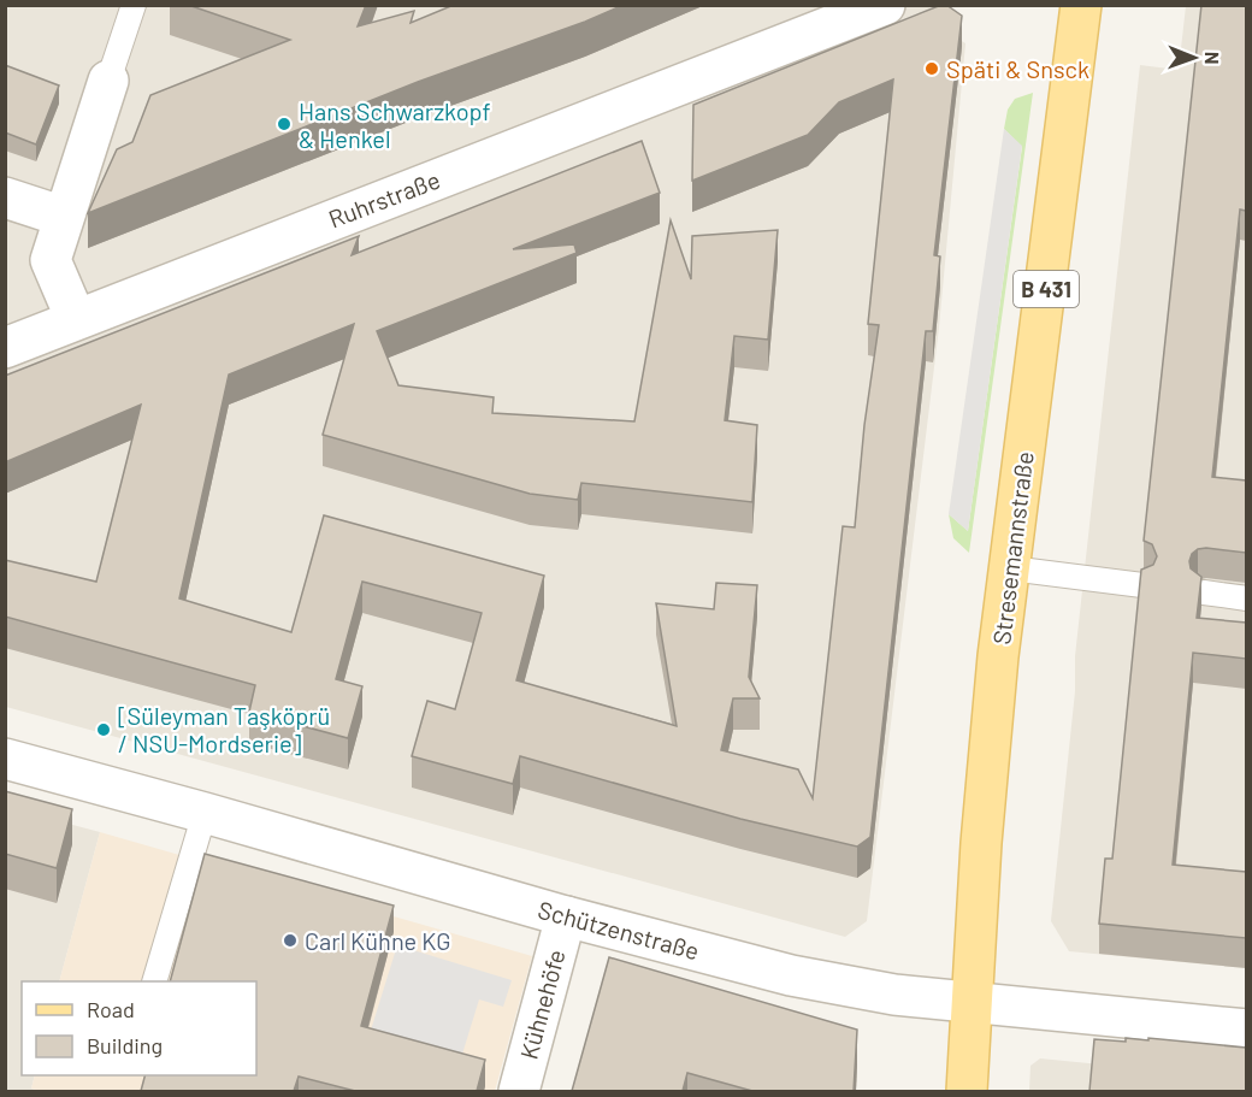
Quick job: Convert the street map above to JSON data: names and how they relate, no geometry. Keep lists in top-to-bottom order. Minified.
{"streets":{"main road":["B 431","Stresemannstraße"],"street":["Ruhrstraße","Schützenstraße","Kühnehöfe"]},"crossings":[["Stresemannstraße","Schützenstraße"],["Schützenstraße","Kühnehöfe"]],"places":["Späti & Snsck","Hans Schwarzkopf & Henkel","[Süleyman Taşköprü / NSU-Mordserie]","Carl Kühne KG"],"legend":["Road","Building"],"north":"right"}
